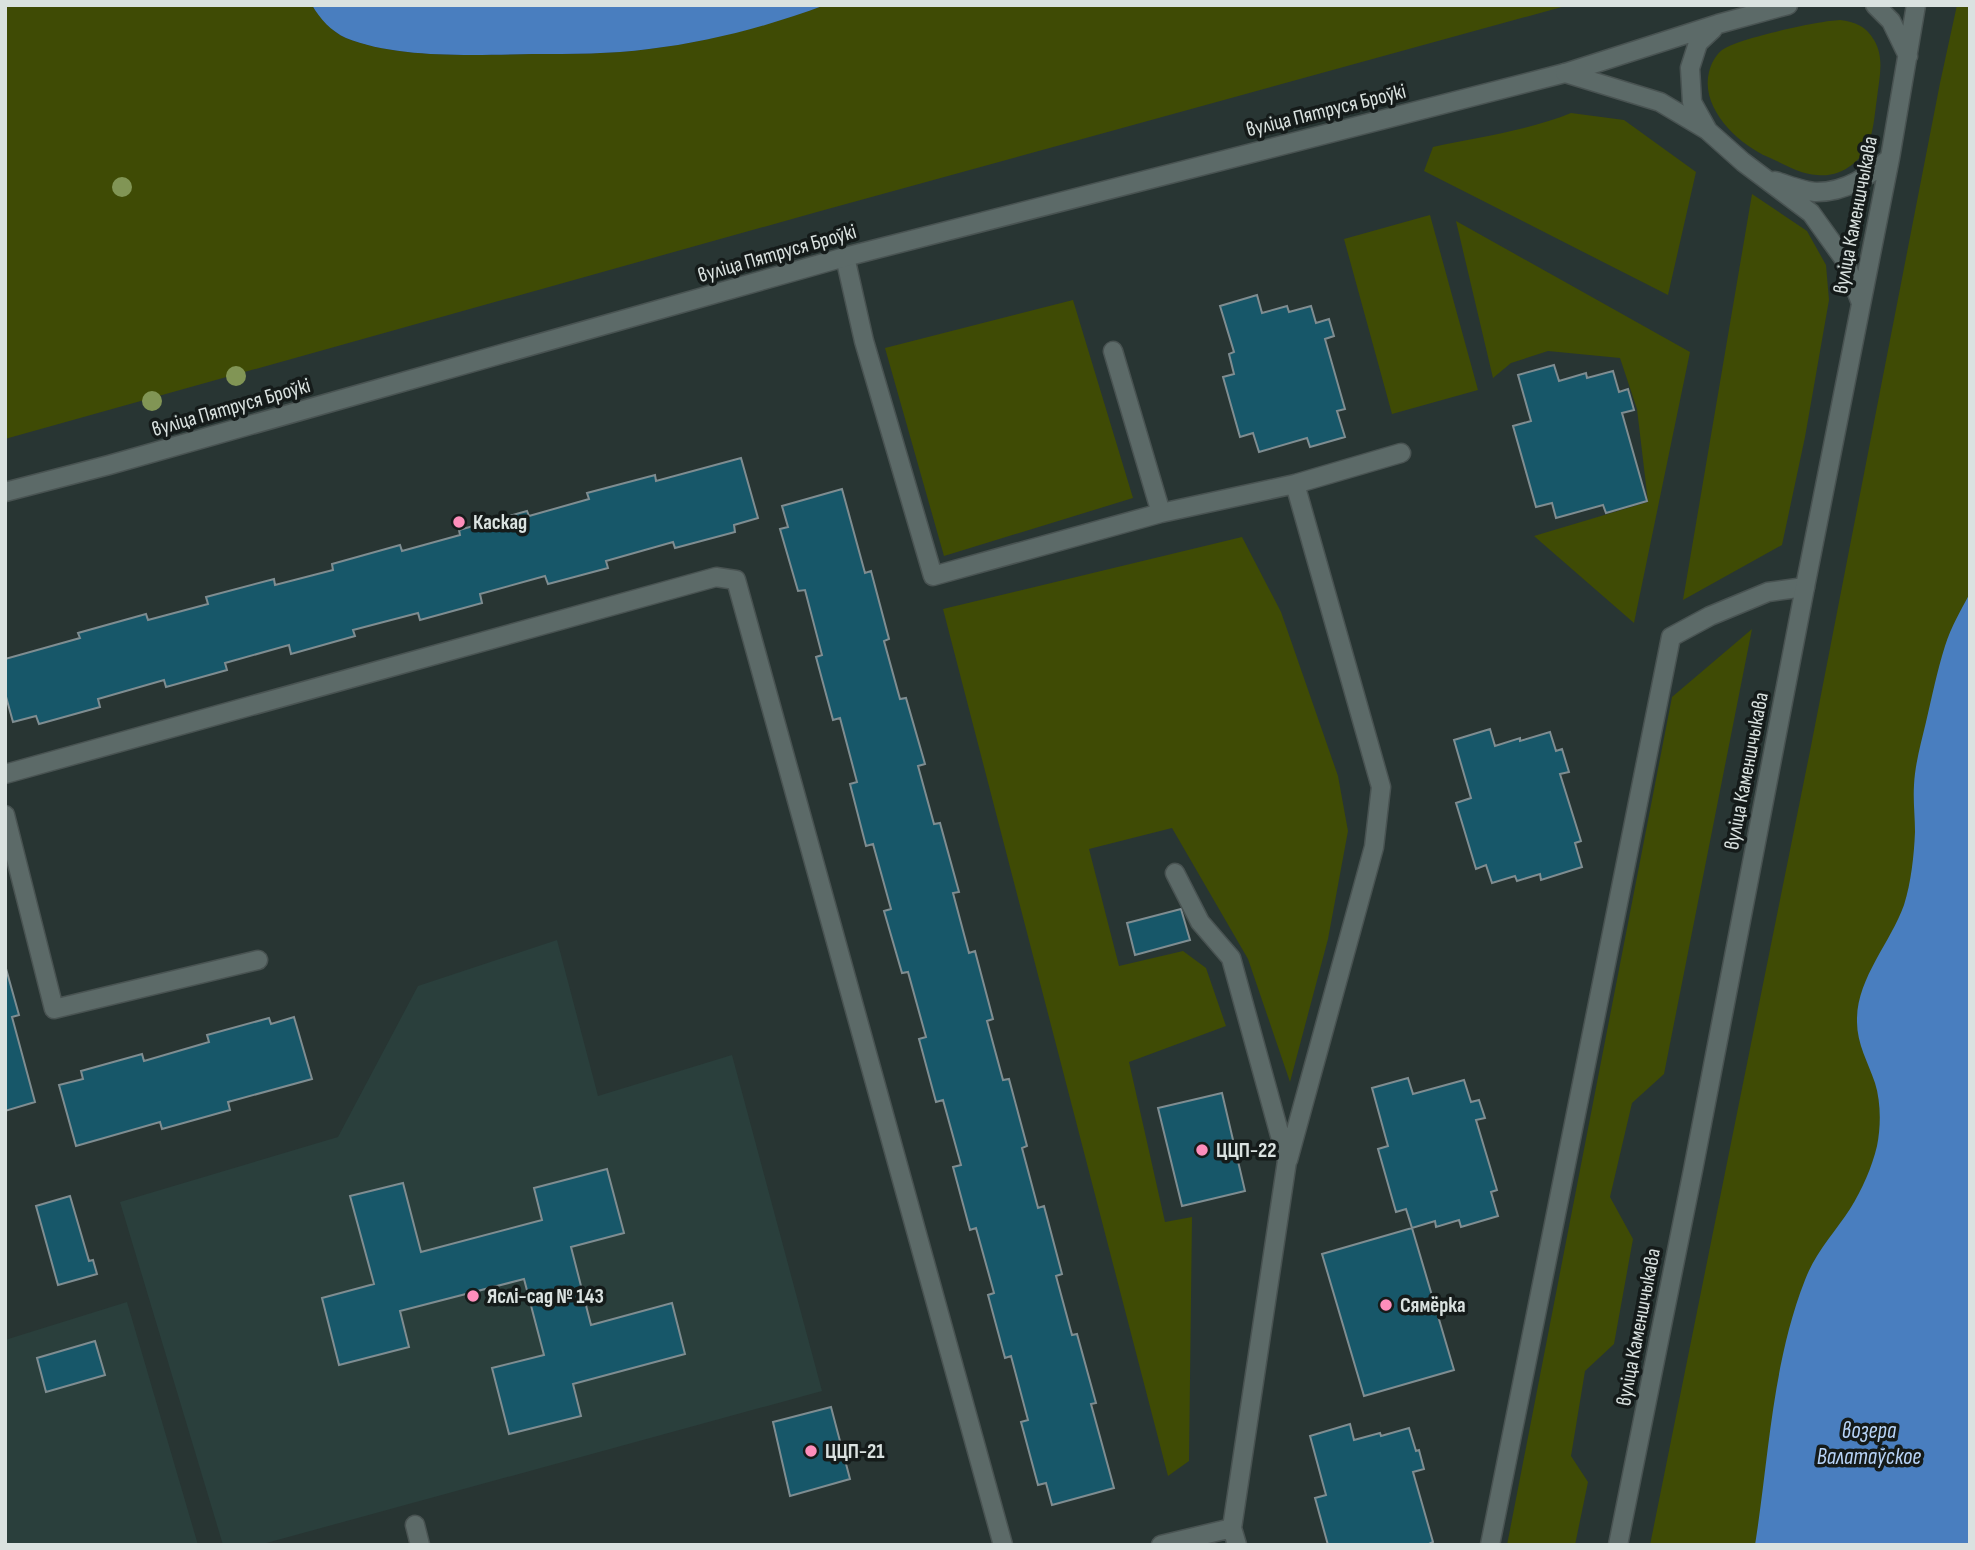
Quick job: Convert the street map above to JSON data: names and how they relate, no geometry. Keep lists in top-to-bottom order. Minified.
{"streets":{"street":["вуліца Пятруся Броўкі","вуліца Каменшчыкава"]},"water":["возера Валатаўское"],"places":["Каскад","ЦЦП-22","Яслі-сад № 143","Сямёрка","ЦЦП-21"]}
